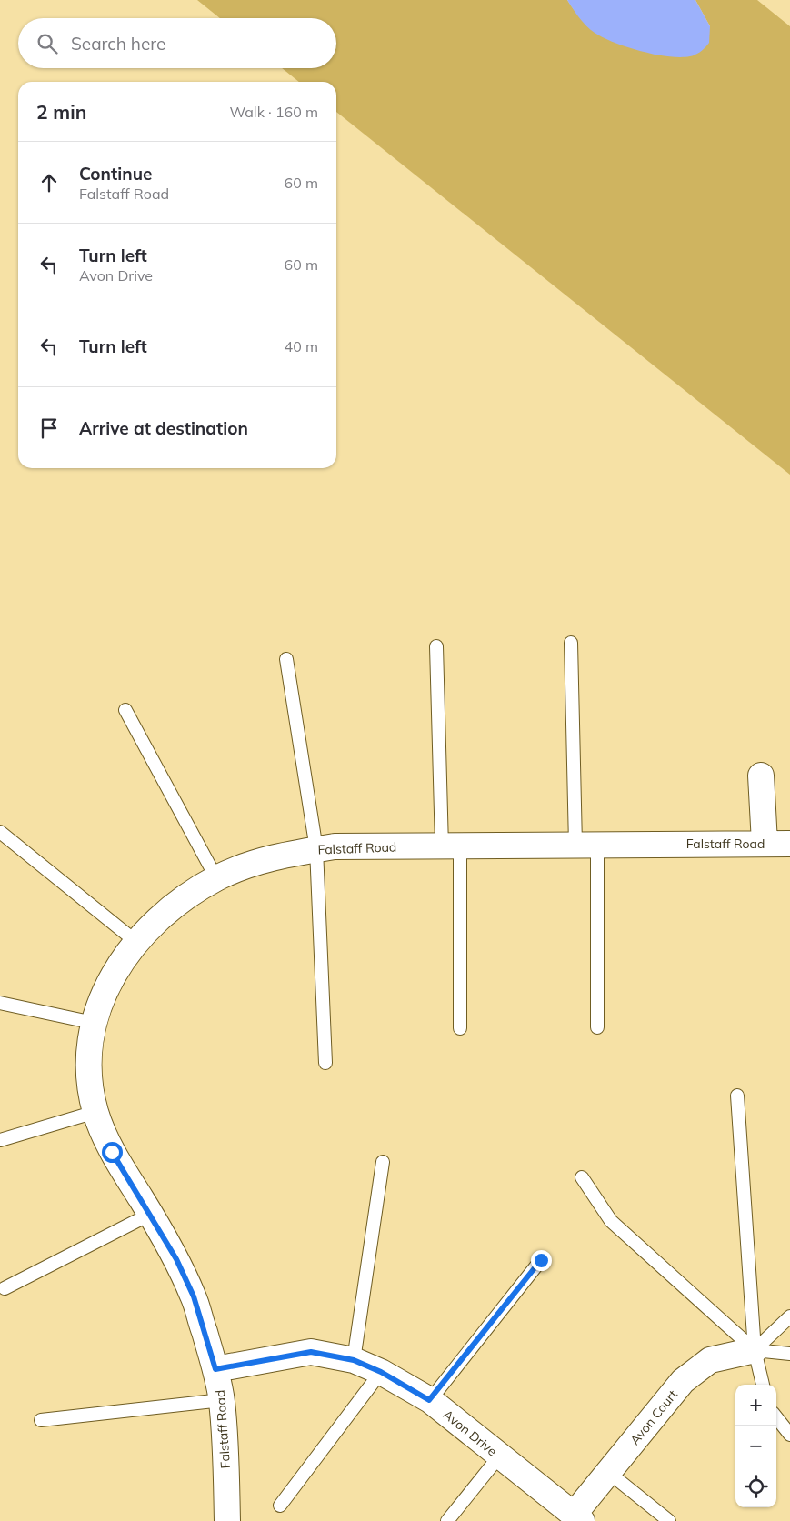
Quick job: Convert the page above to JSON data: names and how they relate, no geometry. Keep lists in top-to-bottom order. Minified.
{"streets":{"street":["Falstaff Road","Avon Court","Avon Drive"]},"crossings":[["Falstaff Road","Avon Drive"],["Avon Court","Avon Drive"]],"page":{"search":"Search here","heading":["2 min","Walk · 160 m"],"list":[["Continue","Falstaff Road","60 m"],["Turn left","Avon Drive","60 m"],["Turn left","40 m"],"Arrive at destination"],"map_buttons":["+","−"]}}
